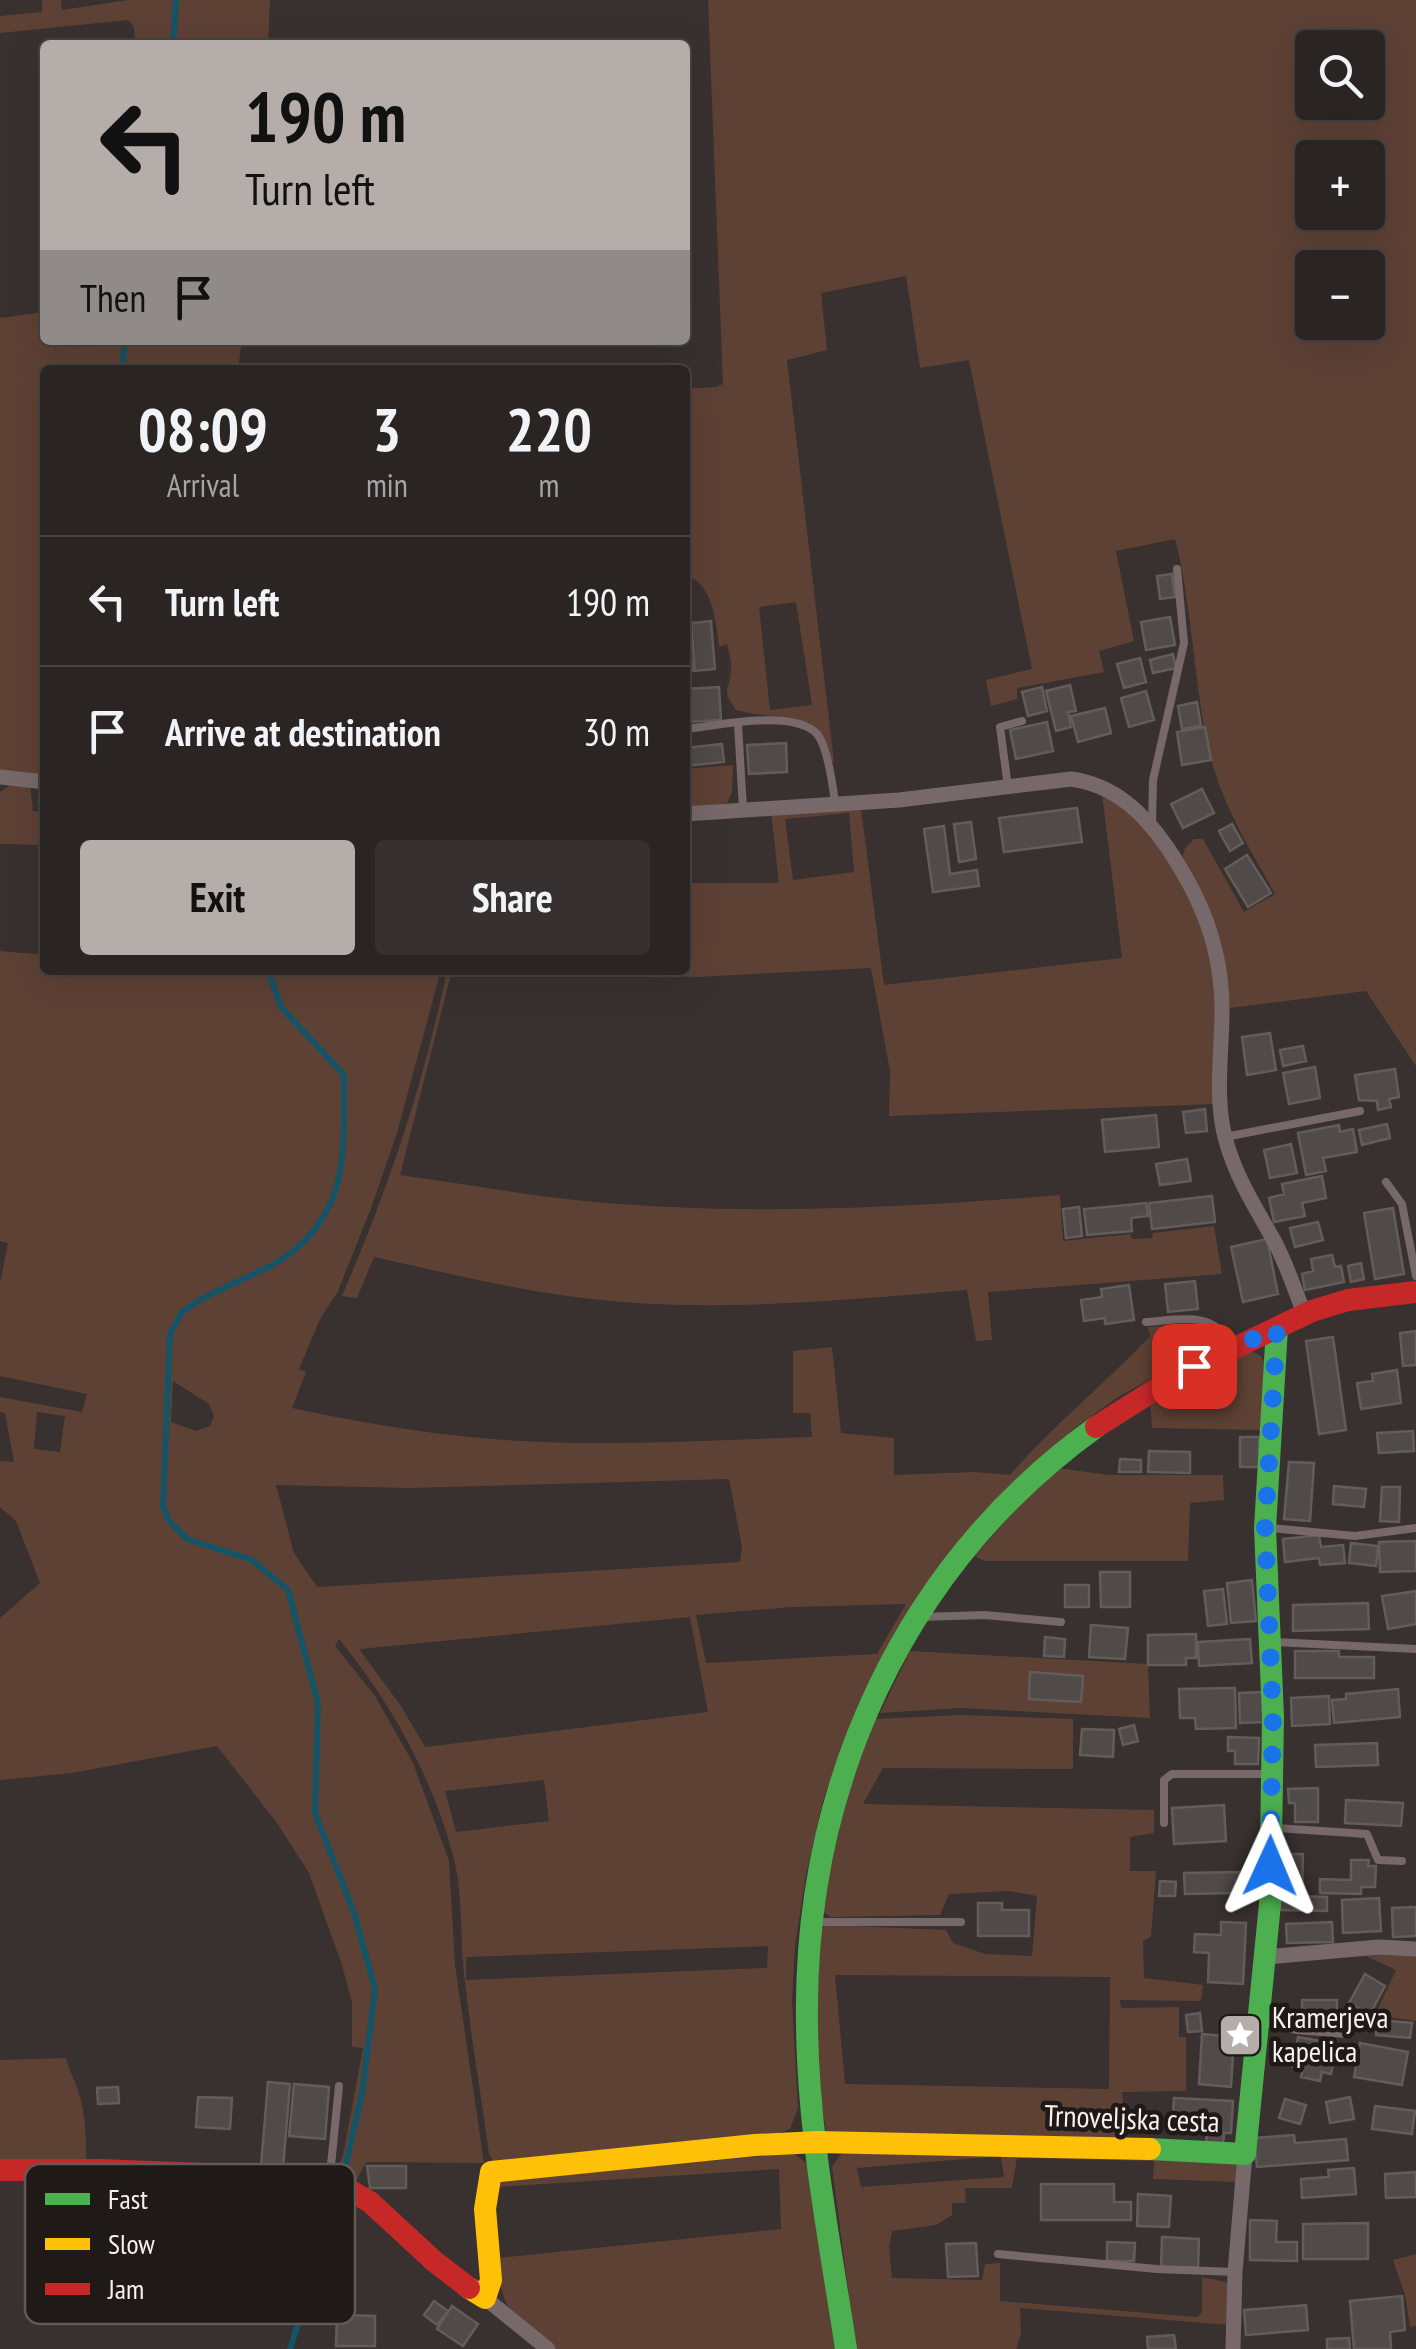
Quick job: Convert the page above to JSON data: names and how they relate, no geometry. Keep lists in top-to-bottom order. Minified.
{"streets":{"street":["Trnoveljska cesta"]},"places":{"place":["Kramerjeva kapelica"]},"legend":["Fast","Slow","Jam"],"page":{"map_buttons":["+","−"],"turn":["190 m","Turn left"],"then":"Then","eta":["08:09","Arrival","3","min","220","m"],"list":[{"name":"Turn left","value":"190 m"},{"name":"Arrive at destination","value":"30 m"}],"buttons":["Exit","Share"]}}
